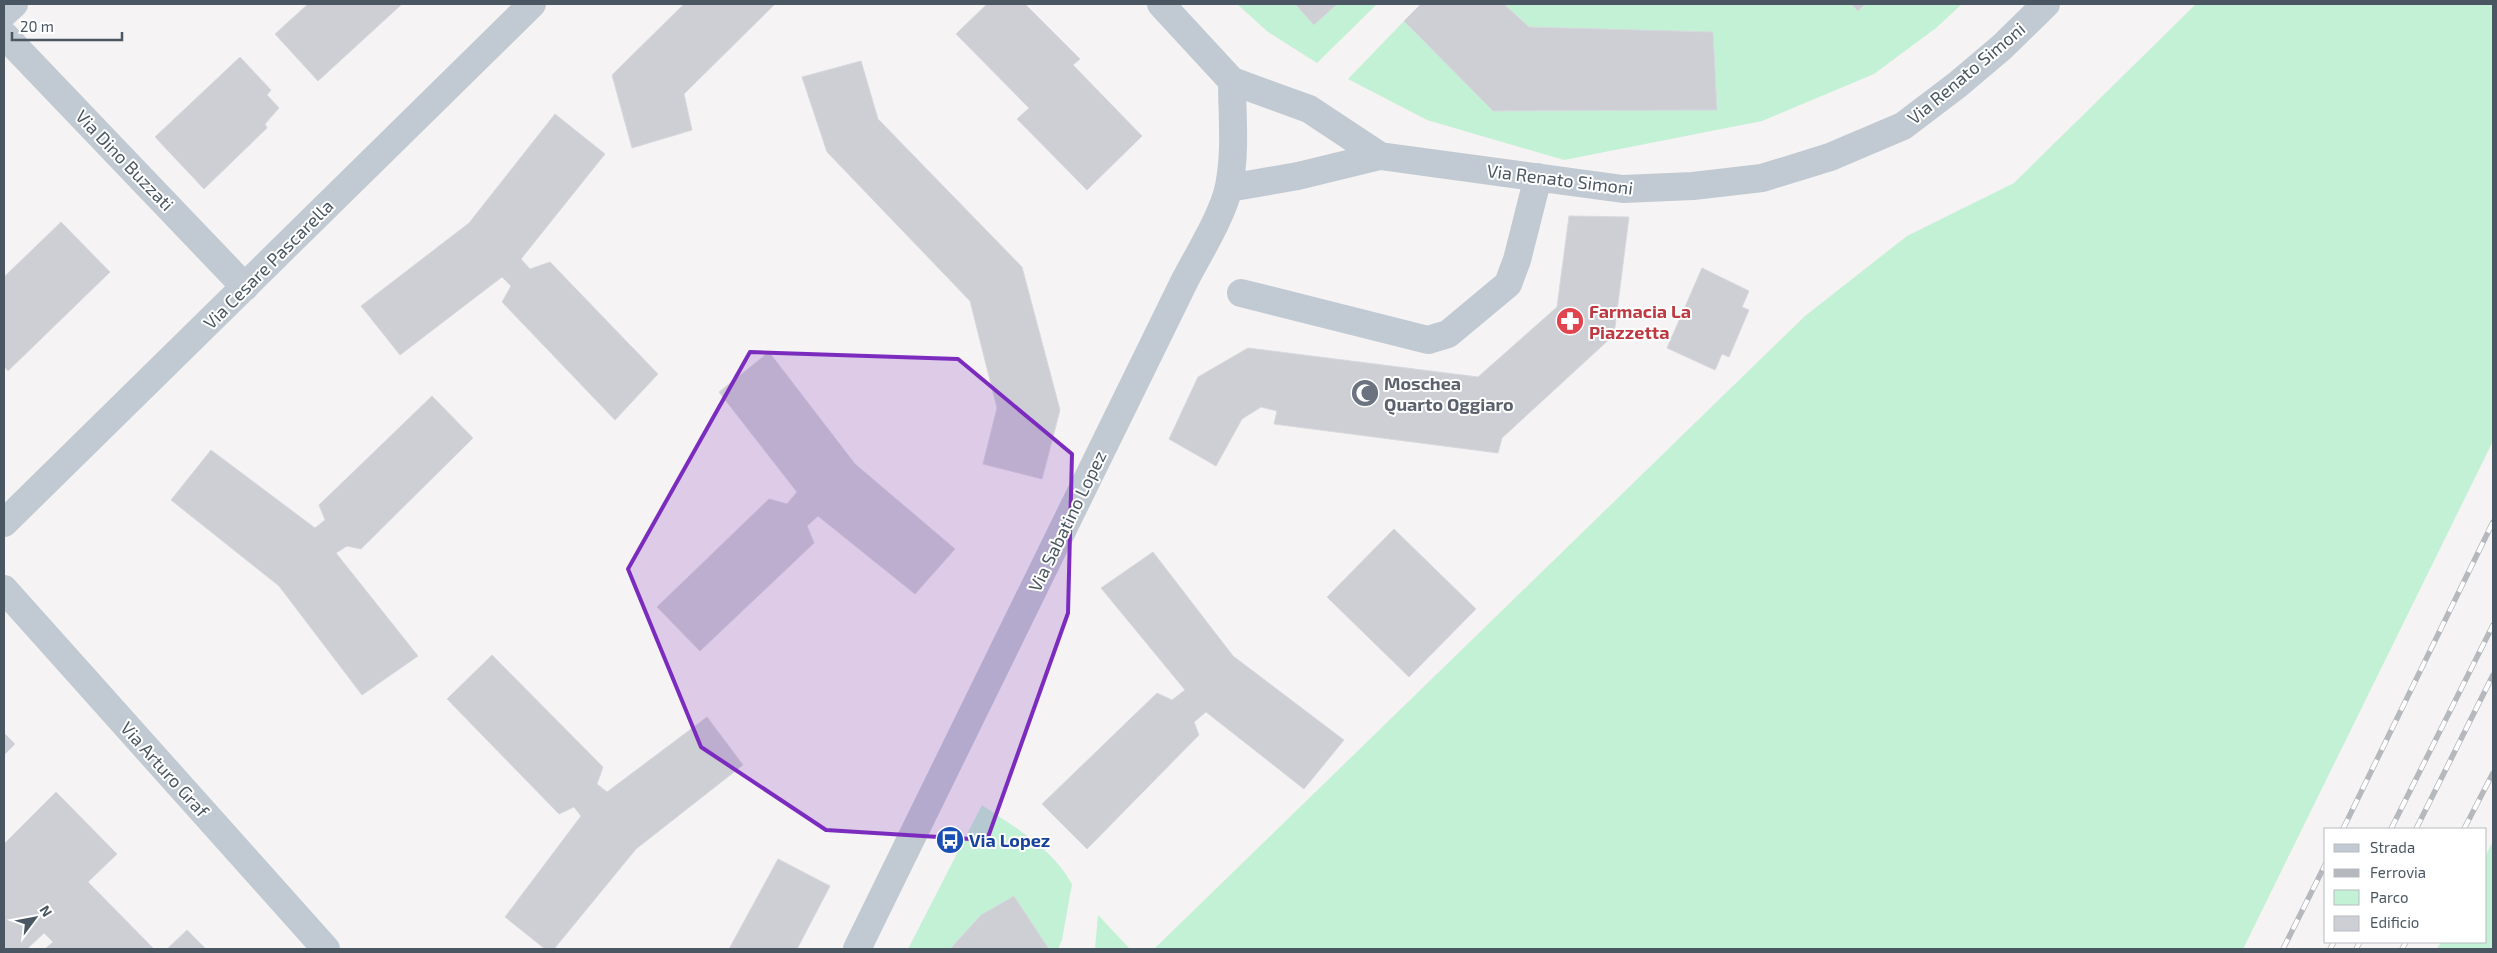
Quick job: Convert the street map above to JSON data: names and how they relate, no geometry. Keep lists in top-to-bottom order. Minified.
{"streets":{"street":["Via Renato Simoni","Via Dino Buzzati","Via Cesare Pascarella","Via Sabatino Lopez","Via Arturo Graf"]},"crossings":[["Via Renato Simoni","Via Sabatino Lopez"],["Via Dino Buzzati","Via Cesare Pascarella"]],"places":{"pharmacy":["Farmacia La Piazzetta"],"mosque":["Moschea Quarto Oggiaro"],"bus stop":["Via Lopez"]},"legend":["Strada","Ferrovia","Parco","Edificio"],"scale_bar":"20 m","north":"top right"}
